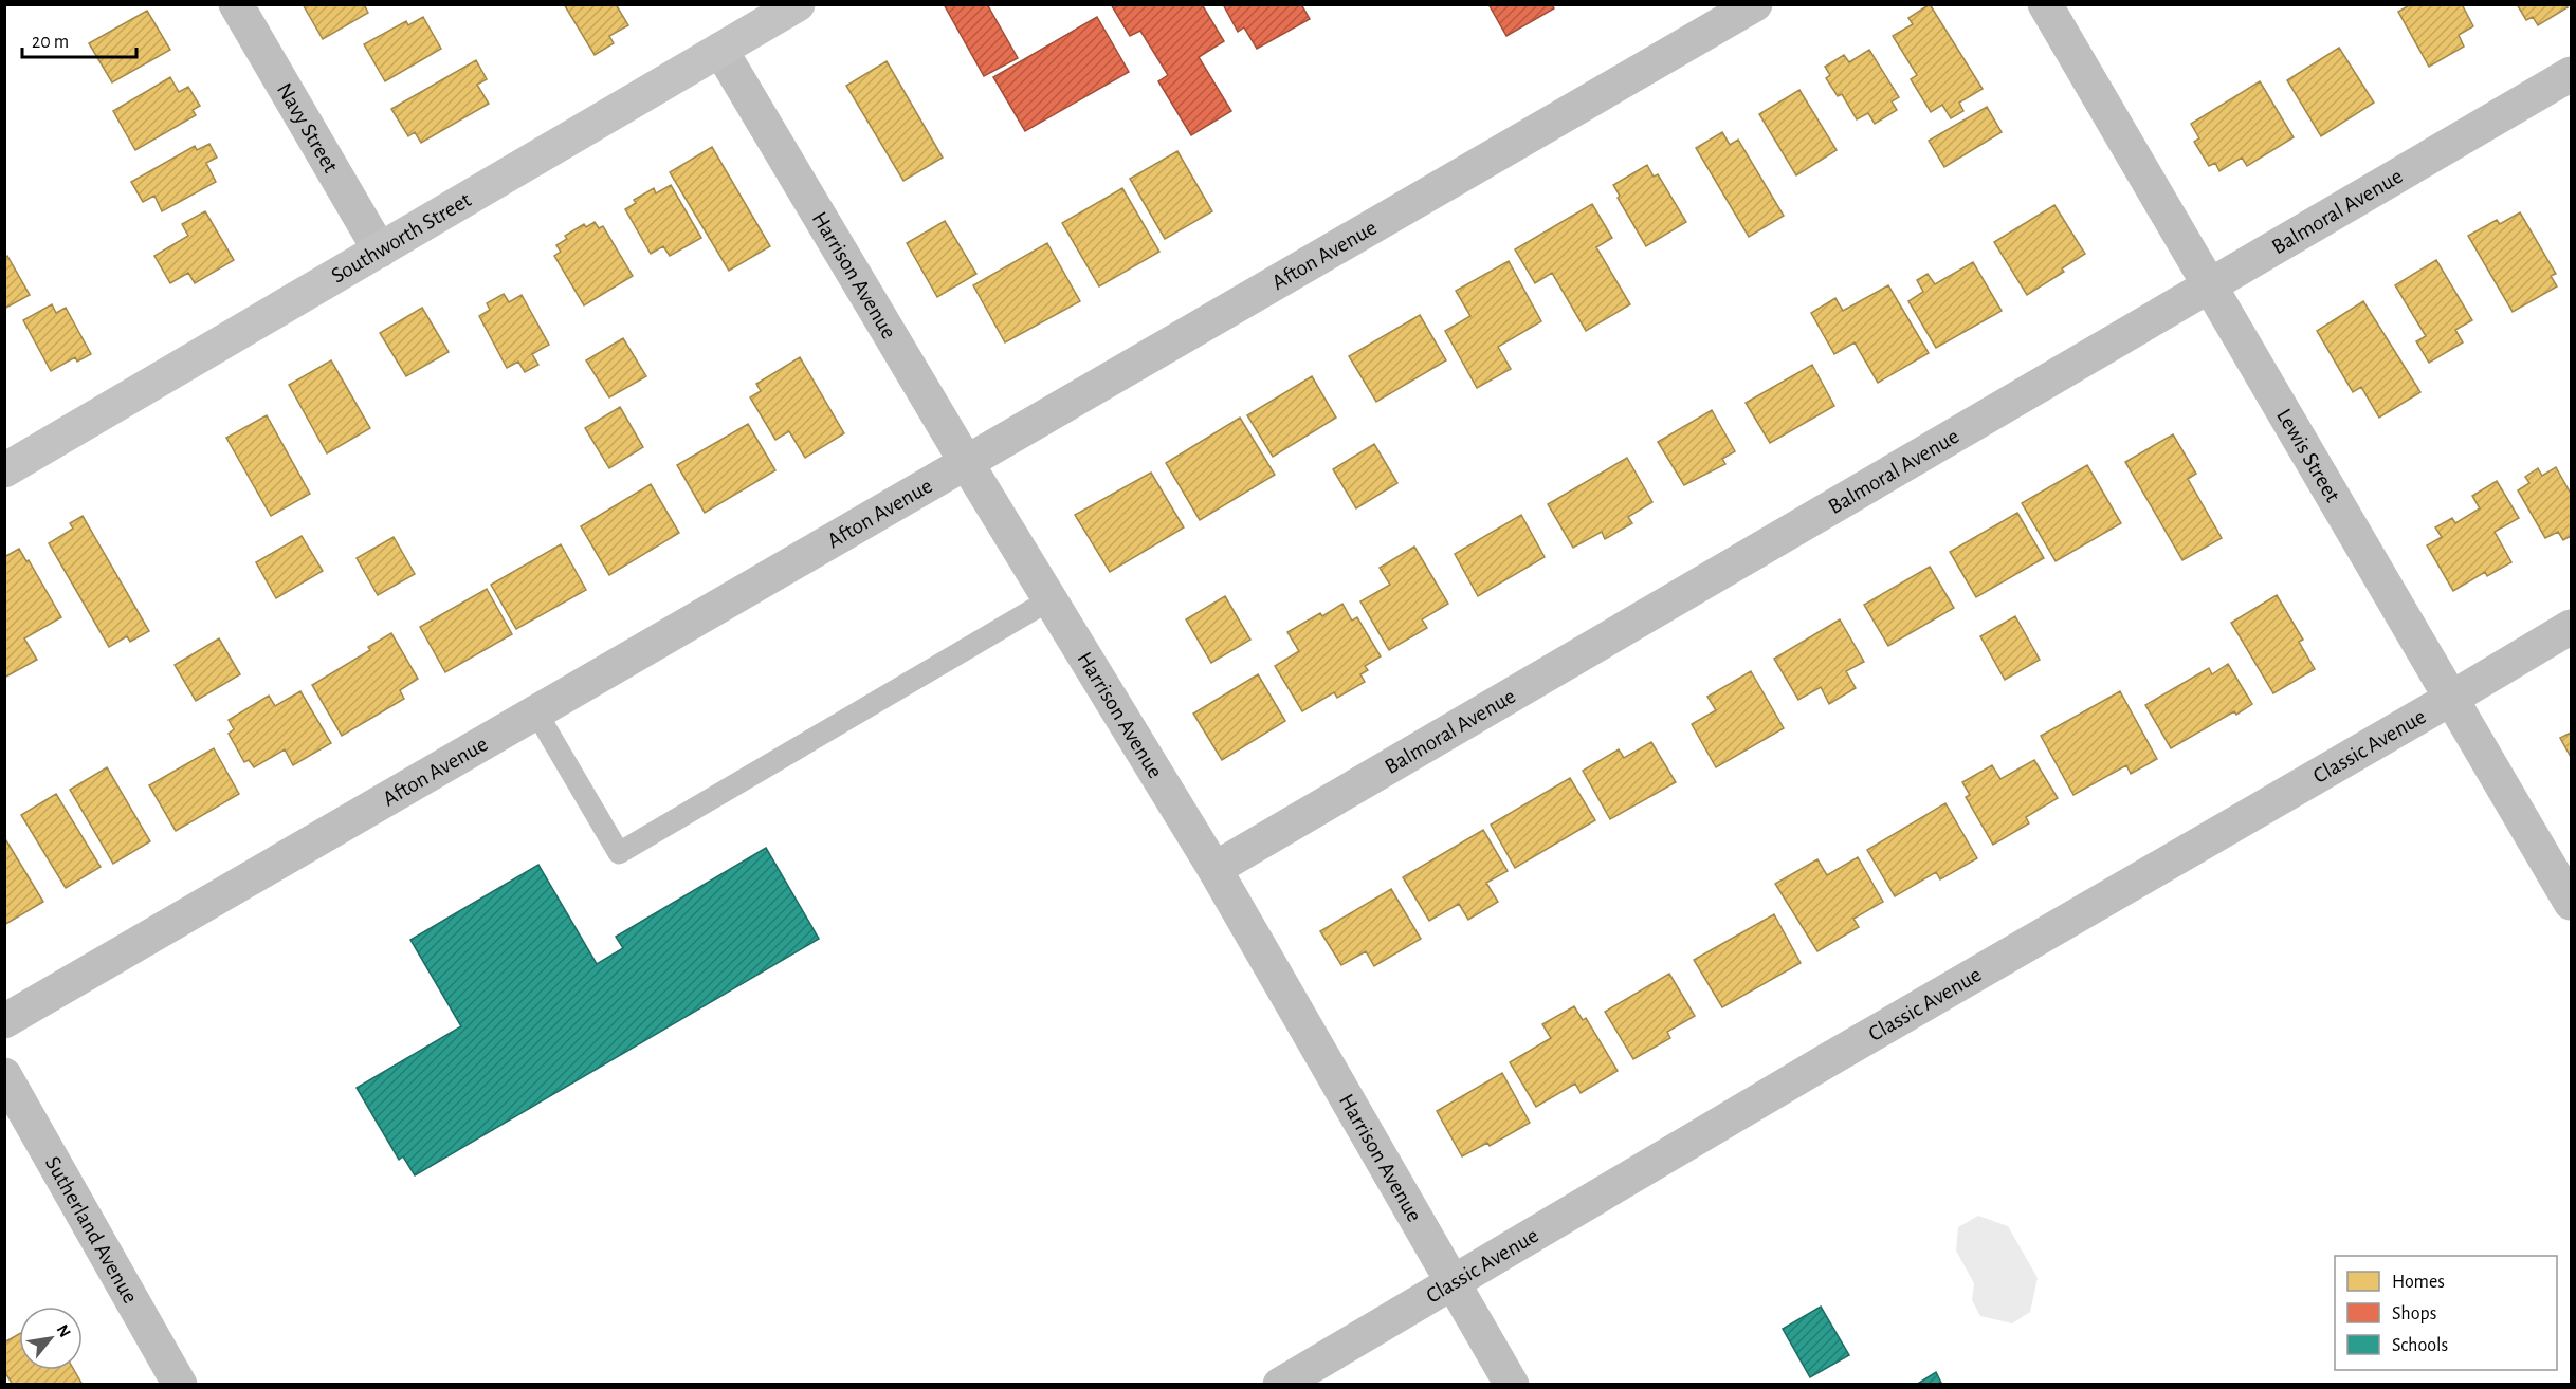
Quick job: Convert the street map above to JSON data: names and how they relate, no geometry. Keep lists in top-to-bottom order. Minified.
{"streets":{"main road":["Southworth Street"],"street":["Navy Street","Balmoral Avenue","Afton Avenue","Harrison Avenue","Lewis Street","Classic Avenue","Sutherland Avenue"]},"crossings":[["Navy Street","Southworth Street"],["Balmoral Avenue","Harrison Avenue"],["Balmoral Avenue","Lewis Street"],["Southworth Street","Harrison Avenue"],["Afton Avenue","Harrison Avenue"],["Harrison Avenue","Classic Avenue"],["Lewis Street","Classic Avenue"]],"legend":["Homes","Shops","Schools"],"scale_bar":"20 m","north":"top right"}
